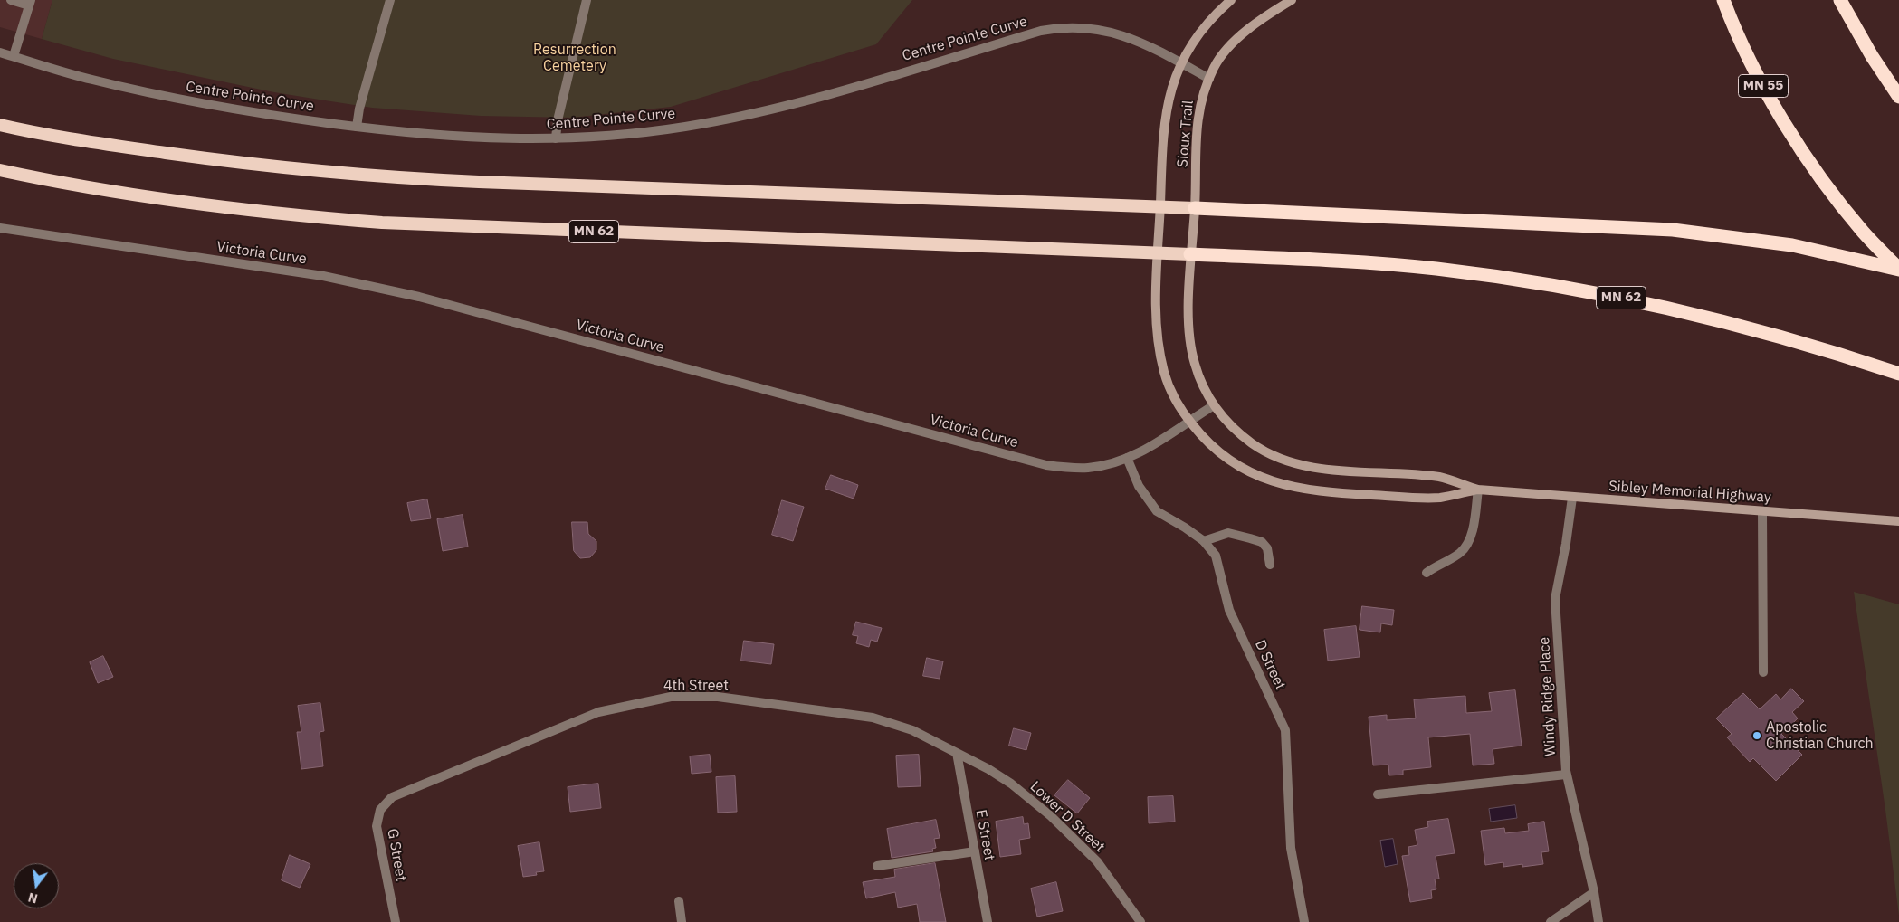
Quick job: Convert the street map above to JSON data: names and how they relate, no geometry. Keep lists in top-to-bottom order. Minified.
{"streets":{"highway":["MN 55","MN 62"],"main road":["Sioux Trail","Sibley Memorial Highway"],"street":["Centre Pointe Curve","Victoria Curve","D Street","4th Street","Windy Ridge Place","Lower D Street","E Street","G Street"]},"crossings":[["Centre Pointe Curve","Sioux Trail"],["Sioux Trail","MN 62"],["Sioux Trail","Victoria Curve"],["Sioux Trail","Sibley Memorial Highway"],["Victoria Curve","D Street"],["Sibley Memorial Highway","Windy Ridge Place"],["4th Street","Lower D Street"],["4th Street","E Street"],["4th Street","G Street"],["Lower D Street","E Street"]],"parks":["Resurrection Cemetery"],"places":["Apostolic Christian Church"],"north":"bottom"}
